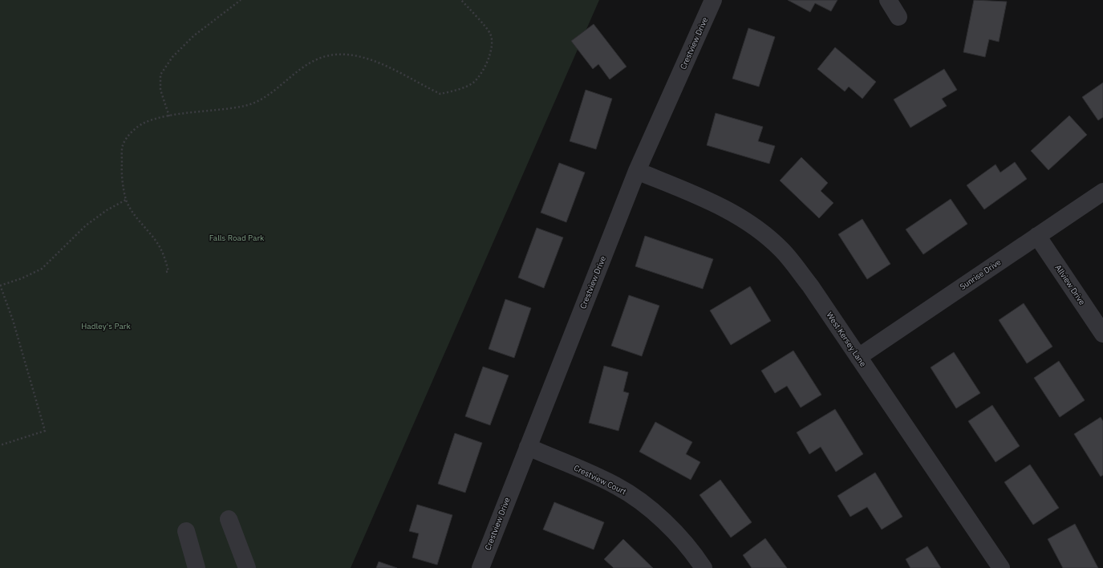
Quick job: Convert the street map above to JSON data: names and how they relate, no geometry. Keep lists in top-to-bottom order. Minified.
{"streets":{"street":["Crestview Drive","Sunrise Drive","Allview Drive","West Kersey Lane","Crestview Court"]},"crossings":[["Crestview Drive","West Kersey Lane"],["Crestview Drive","Crestview Court"],["Sunrise Drive","Allview Drive"],["Sunrise Drive","West Kersey Lane"]],"parks":["Falls Road Park","Hadley's Park"]}
